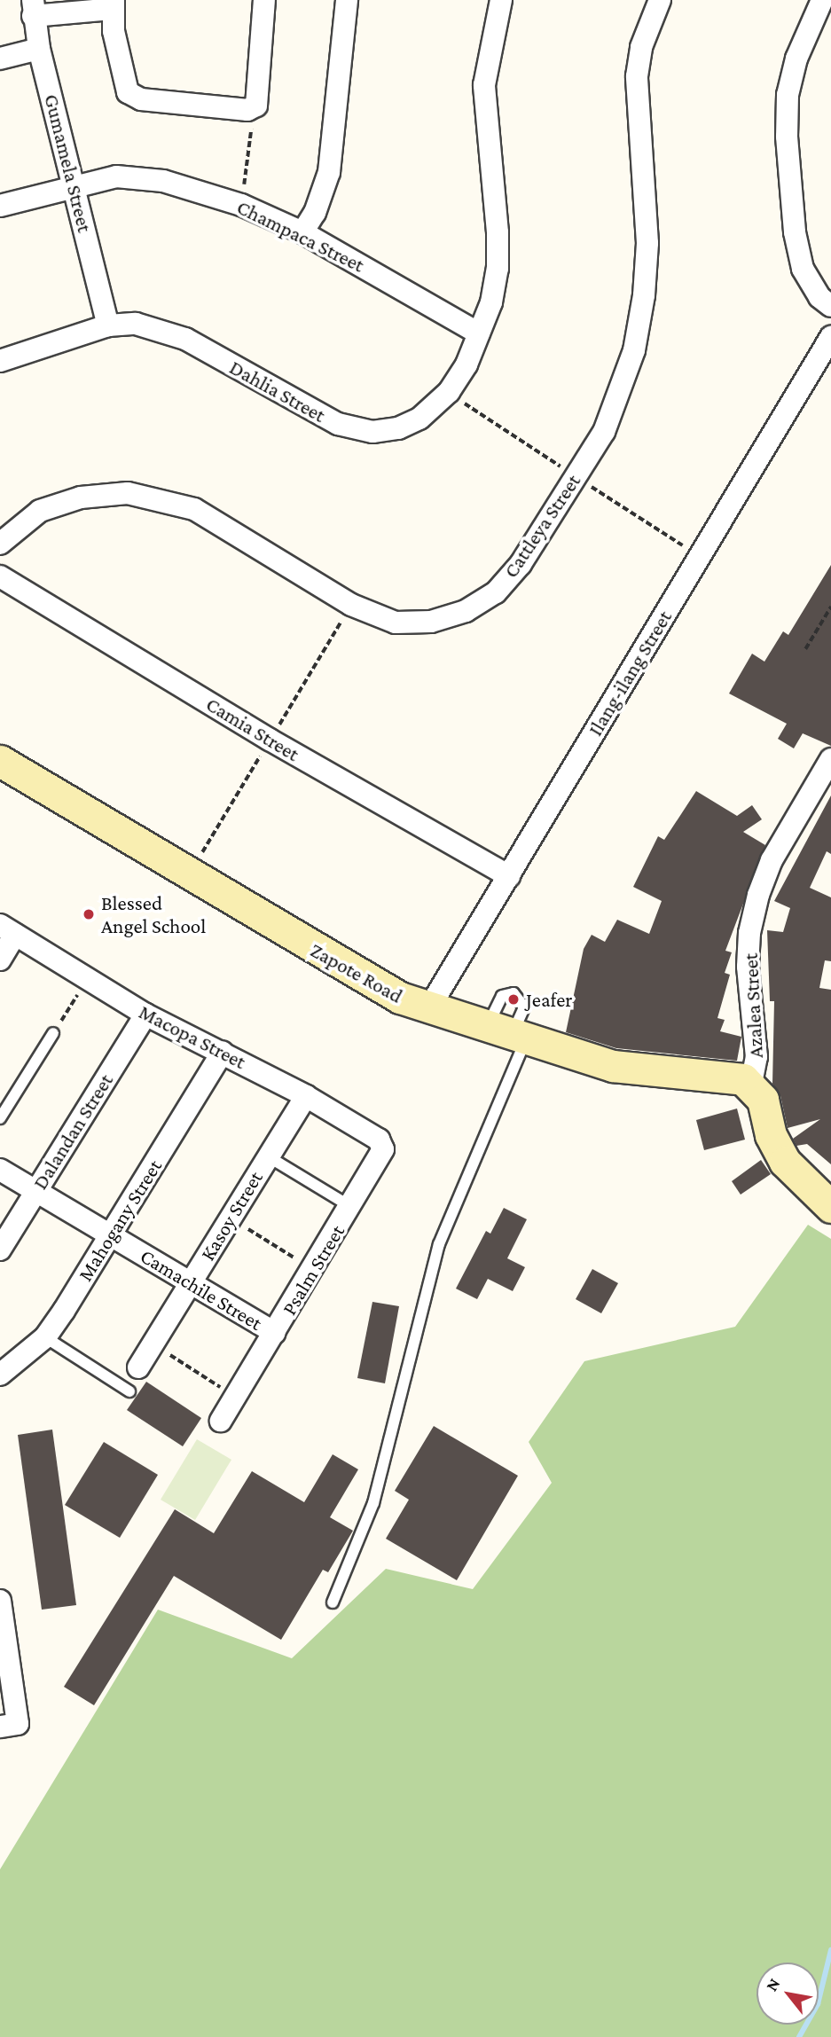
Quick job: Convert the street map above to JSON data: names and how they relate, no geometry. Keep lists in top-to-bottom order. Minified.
{"streets":{"main road":["Zapote Road"],"street":["Gumamela Street","Champaca Street","Dahlia Street","Cattleya Street","Ilang-ilang Street","Camia Street","Azalea Street","Macopa Street","Dalandan Street","Kasoy Street","Mahogany Street","Psalm Street","Camachile Street"]},"crossings":[["Gumamela Street","Champaca Street"],["Gumamela Street","Dahlia Street"],["Champaca Street","Dahlia Street"],["Ilang-ilang Street","Camia Street"],["Ilang-ilang Street","Zapote Road"],["Zapote Road","Azalea Street"],["Macopa Street","Dalandan Street"],["Macopa Street","Kasoy Street"],["Macopa Street","Mahogany Street"],["Macopa Street","Psalm Street"],["Dalandan Street","Camachile Street"],["Kasoy Street","Camachile Street"],["Mahogany Street","Camachile Street"],["Psalm Street","Camachile Street"]],"places":["Blessed Angel School","Jeafer"],"north":"top left"}
